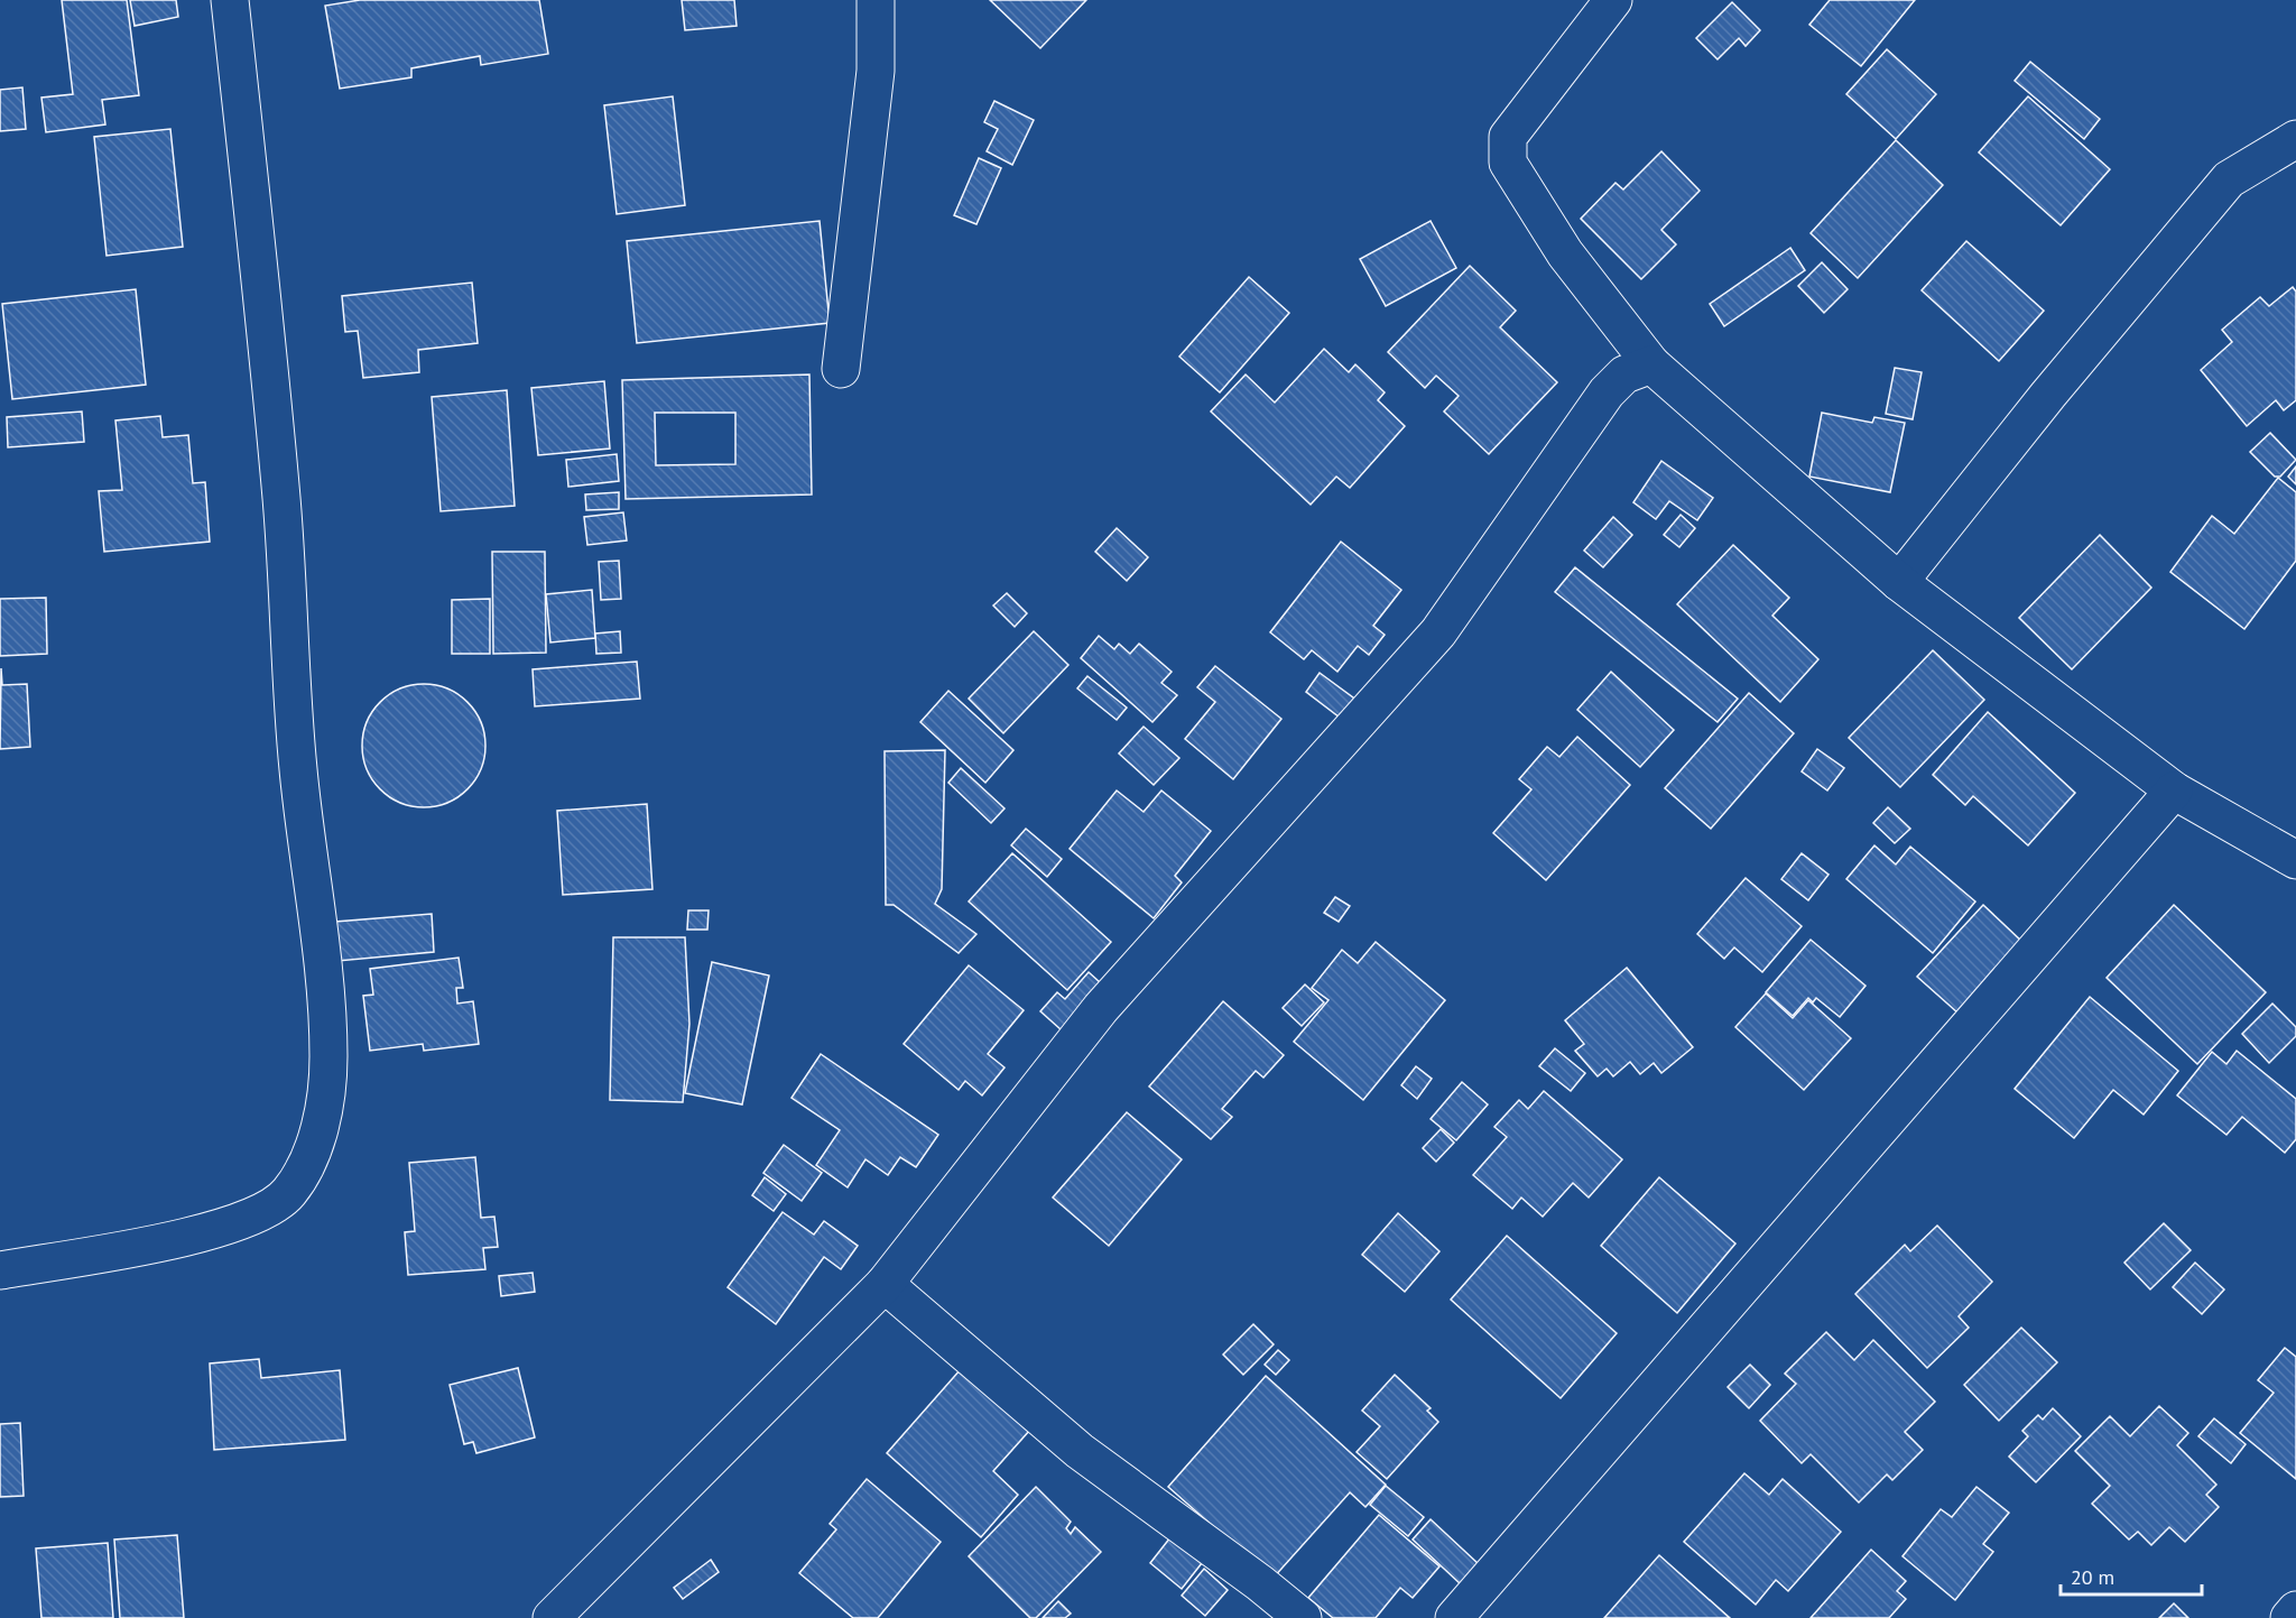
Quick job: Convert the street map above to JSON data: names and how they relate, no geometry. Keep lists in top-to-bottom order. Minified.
{"scale_bar":"20 m"}
